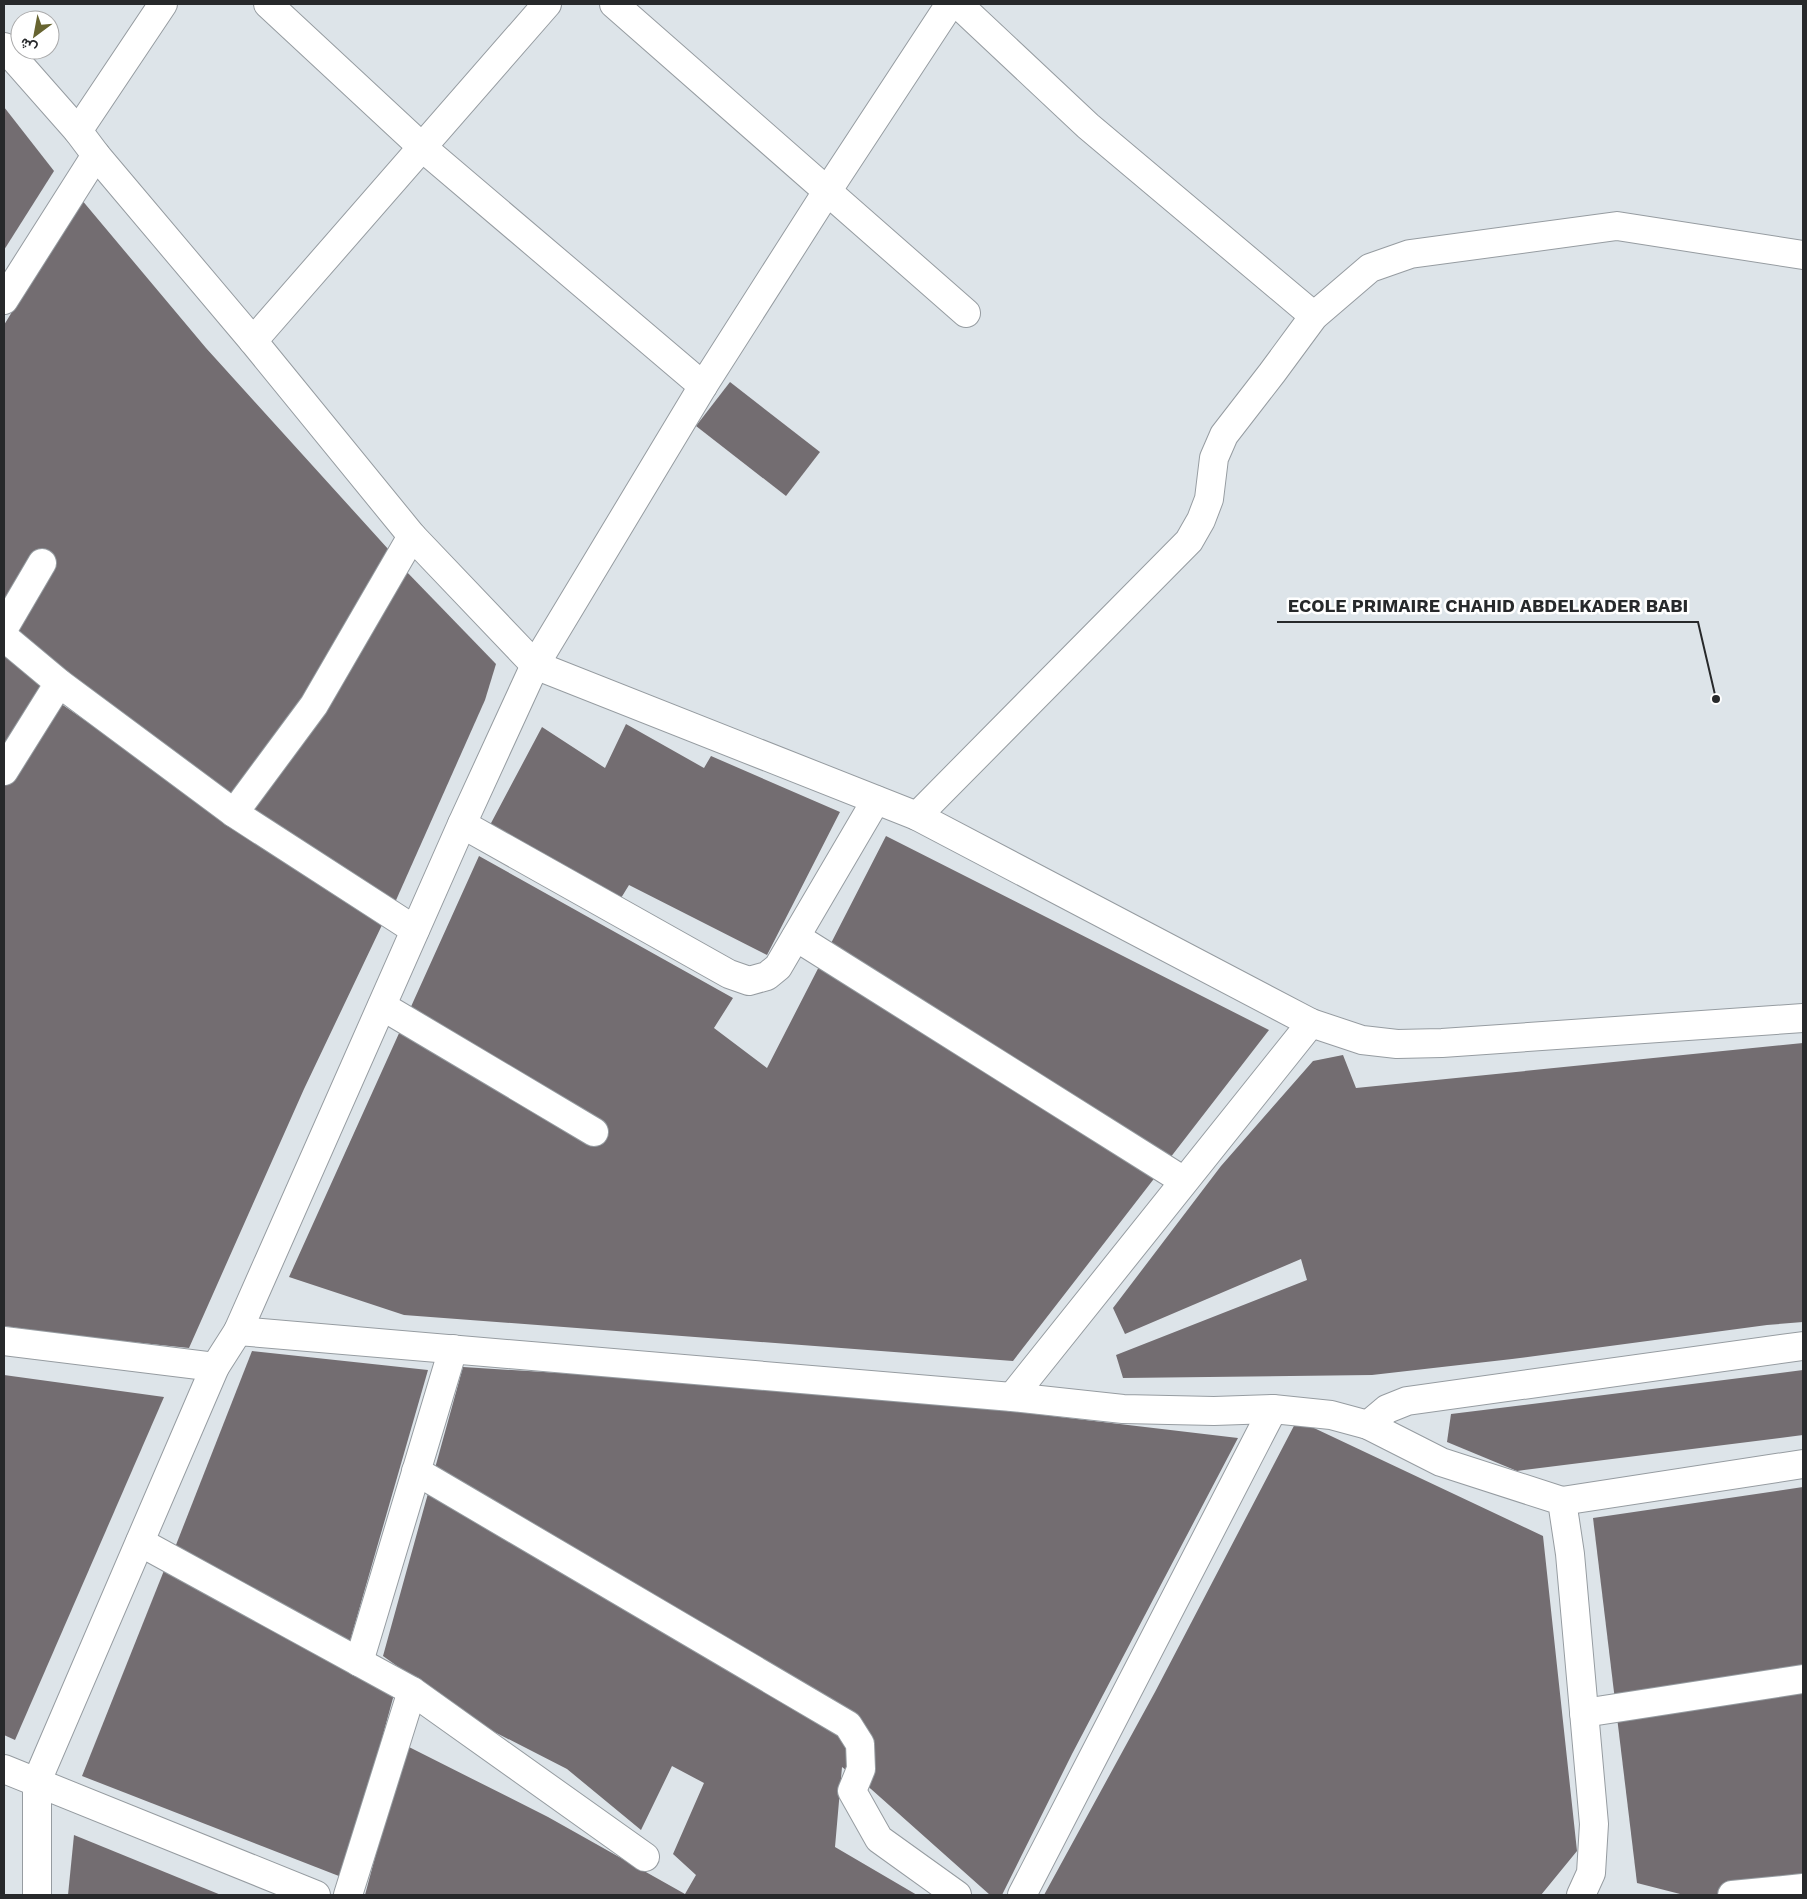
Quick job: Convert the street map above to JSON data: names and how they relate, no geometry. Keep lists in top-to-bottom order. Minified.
{"places":["ECOLE PRIMAIRE CHAHID ABDELKADER BABI"],"north":"bottom left"}
